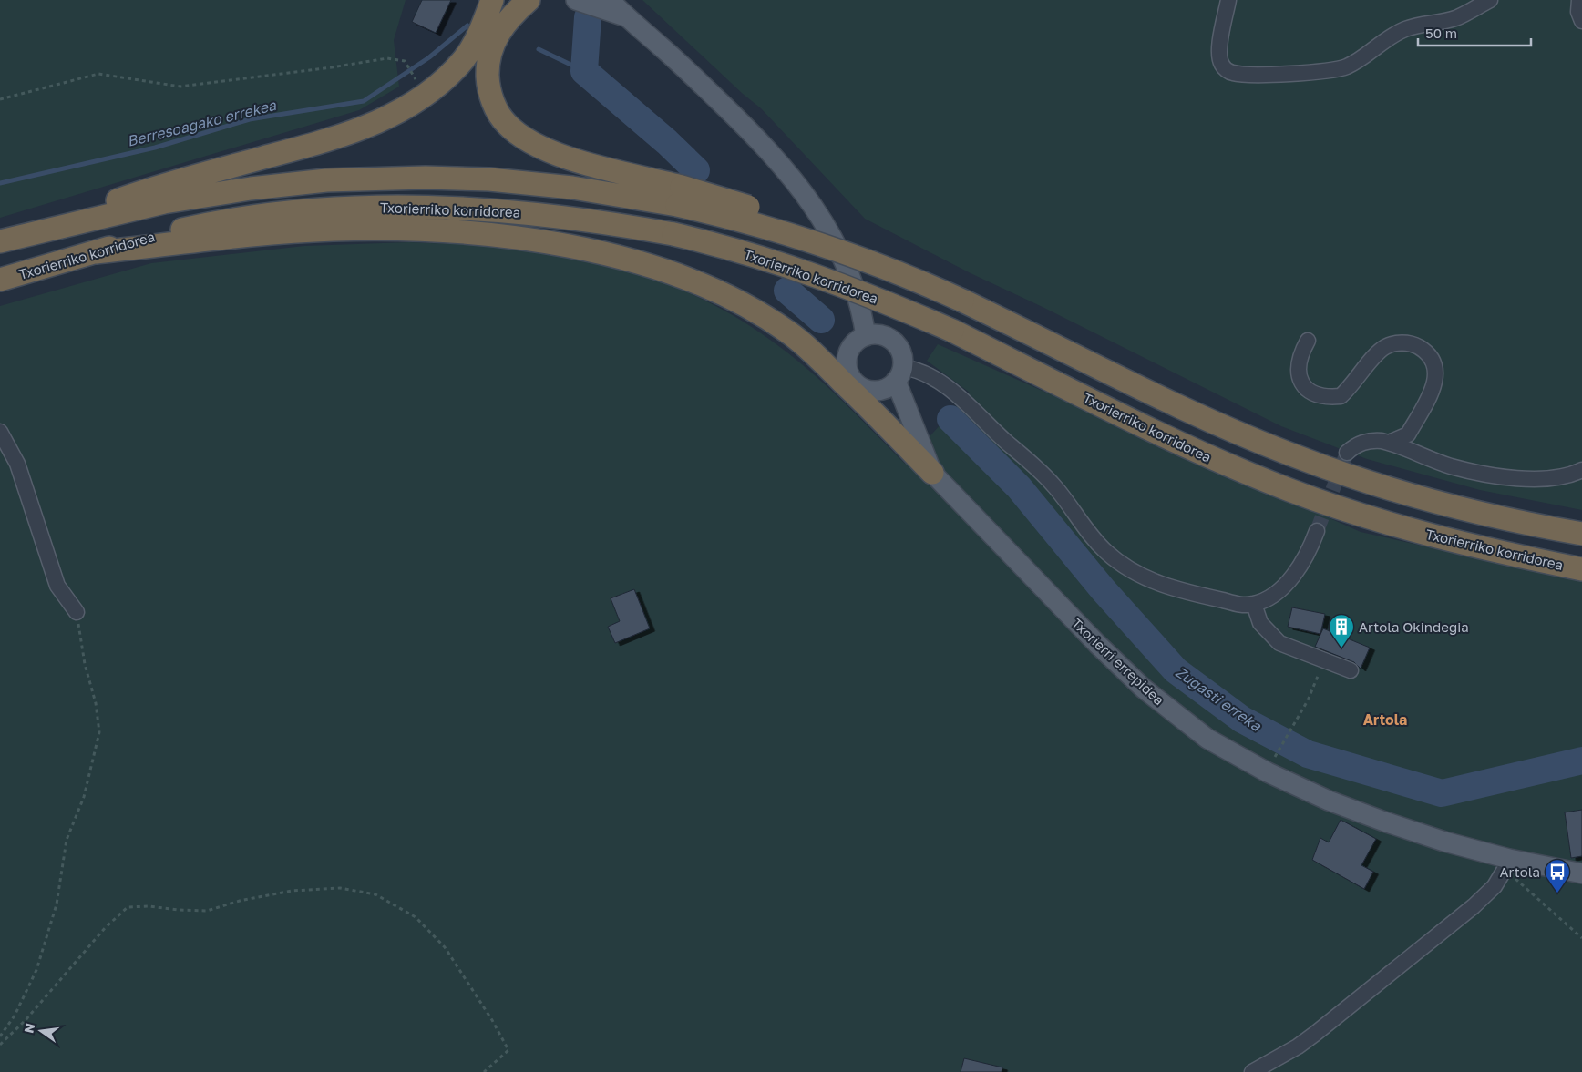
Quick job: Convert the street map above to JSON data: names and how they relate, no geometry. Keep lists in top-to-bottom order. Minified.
{"streets":{"highway":["Txorierriko korridorea"],"main road":["Txorierri errepidea"]},"districts":["Artola"],"water":["Berresoagako errekea","Zugasti erreka"],"places":{"building":["Artola Okindegia"],"bus stop":["Artola"]},"scale_bar":"50 m","north":"left"}
